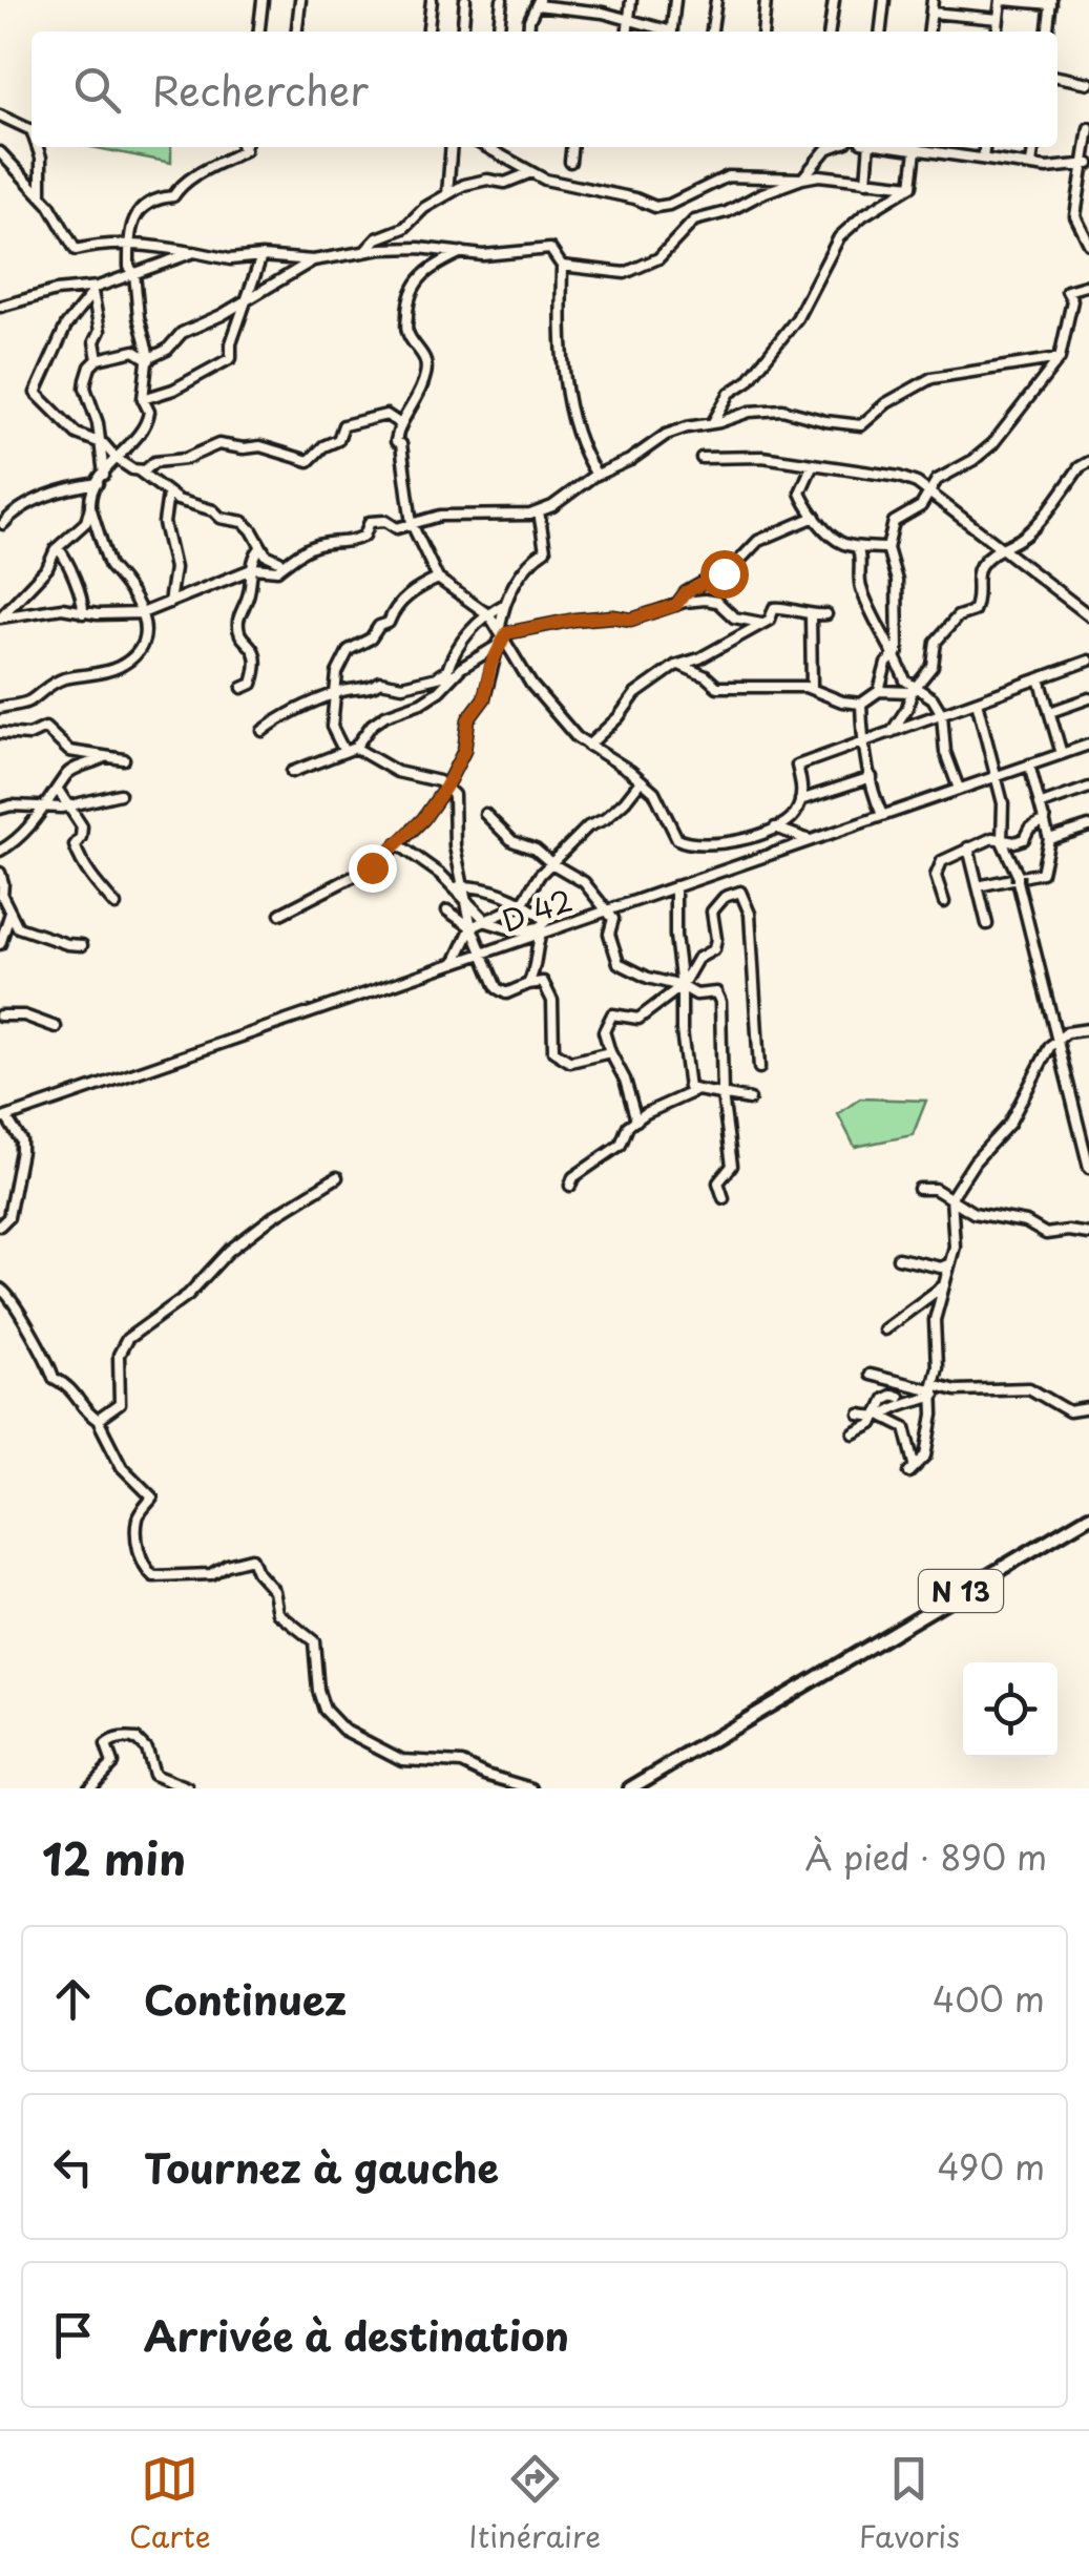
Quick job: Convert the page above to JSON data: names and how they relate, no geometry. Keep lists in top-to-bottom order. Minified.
{"streets":{"main road":["N 13"],"street":["D 42"]},"page":{"search":"Rechercher","heading":["12 min","À pied · 890 m"],"list":[["Continuez","400 m"],["Tournez à gauche","490 m"],"Arrivée à destination"],"nav":["Carte","Itinéraire","Favoris"]}}
